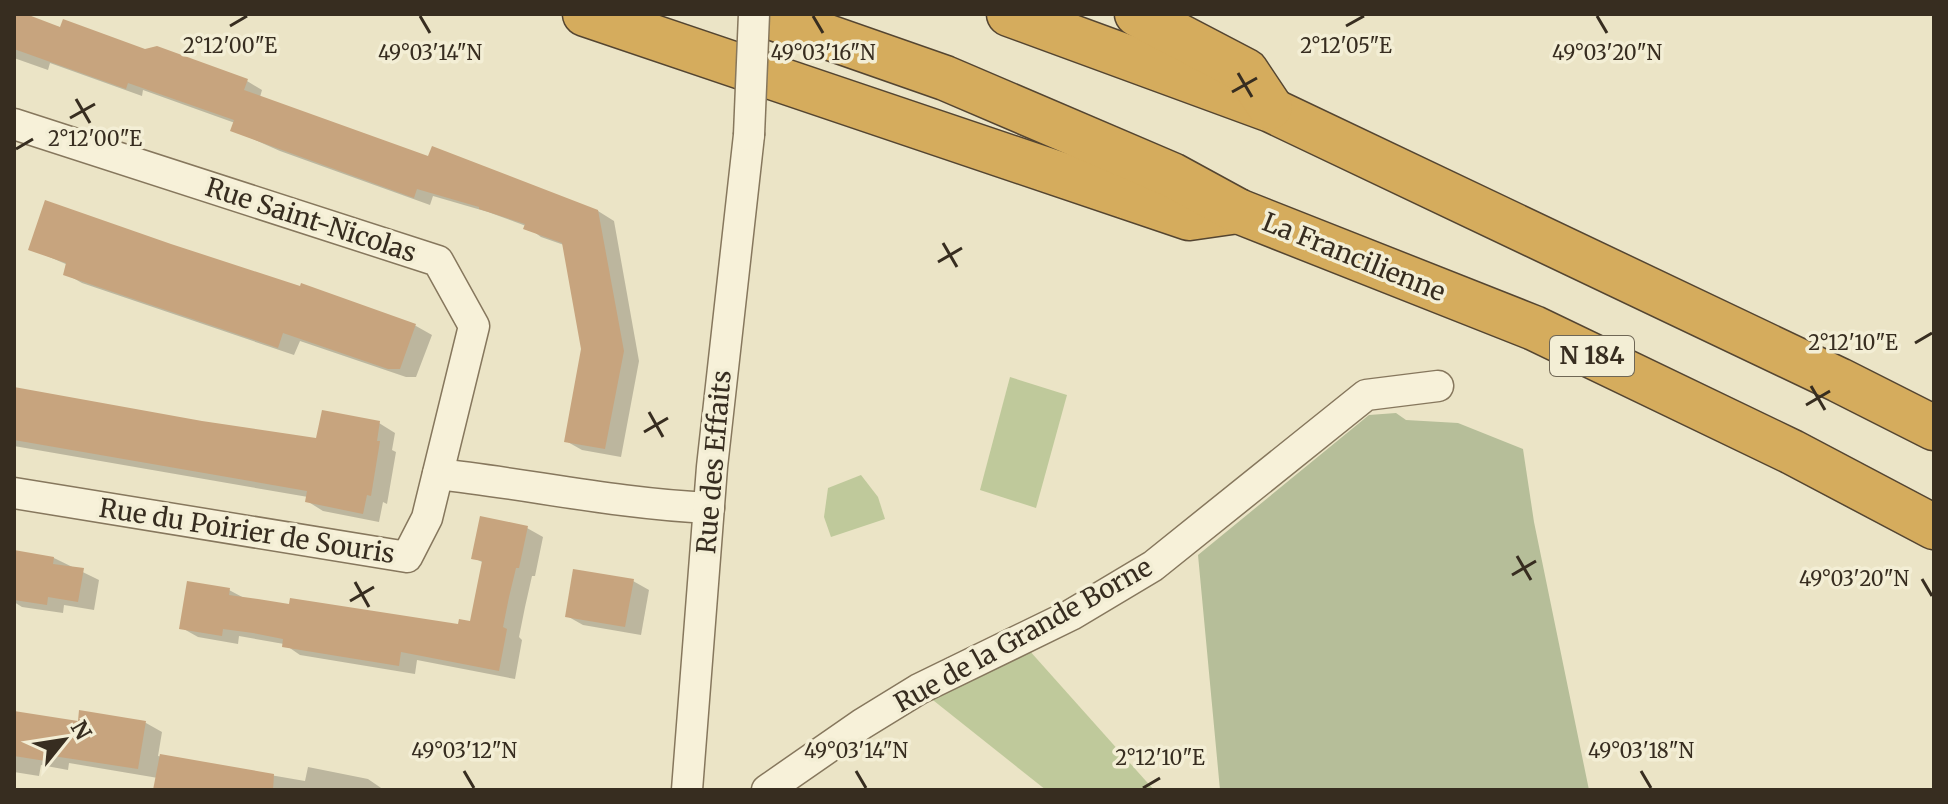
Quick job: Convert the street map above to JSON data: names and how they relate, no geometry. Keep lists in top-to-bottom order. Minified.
{"streets":{"highway":["La Francilienne","N 184"],"street":["Rue Saint-Nicolas","Rue des Effaits","Rue du Poirier de Souris","Rue de la Grande Borne"]},"crossings":[["Rue Saint-Nicolas","Rue du Poirier de Souris"]],"north":"top right","coordinates":["2°12'00\"E","2°12'05\"E","49°03'14\"N","49°03'16\"N","49°03'20\"N","2°12'10\"E","49°03'12\"N","49°03'18\"N"]}
